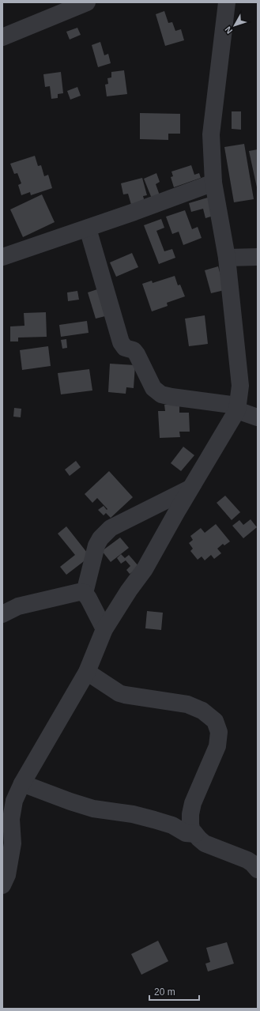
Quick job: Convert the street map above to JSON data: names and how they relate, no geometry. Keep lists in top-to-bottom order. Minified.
{"scale_bar":"20 m","north":"bottom left"}
